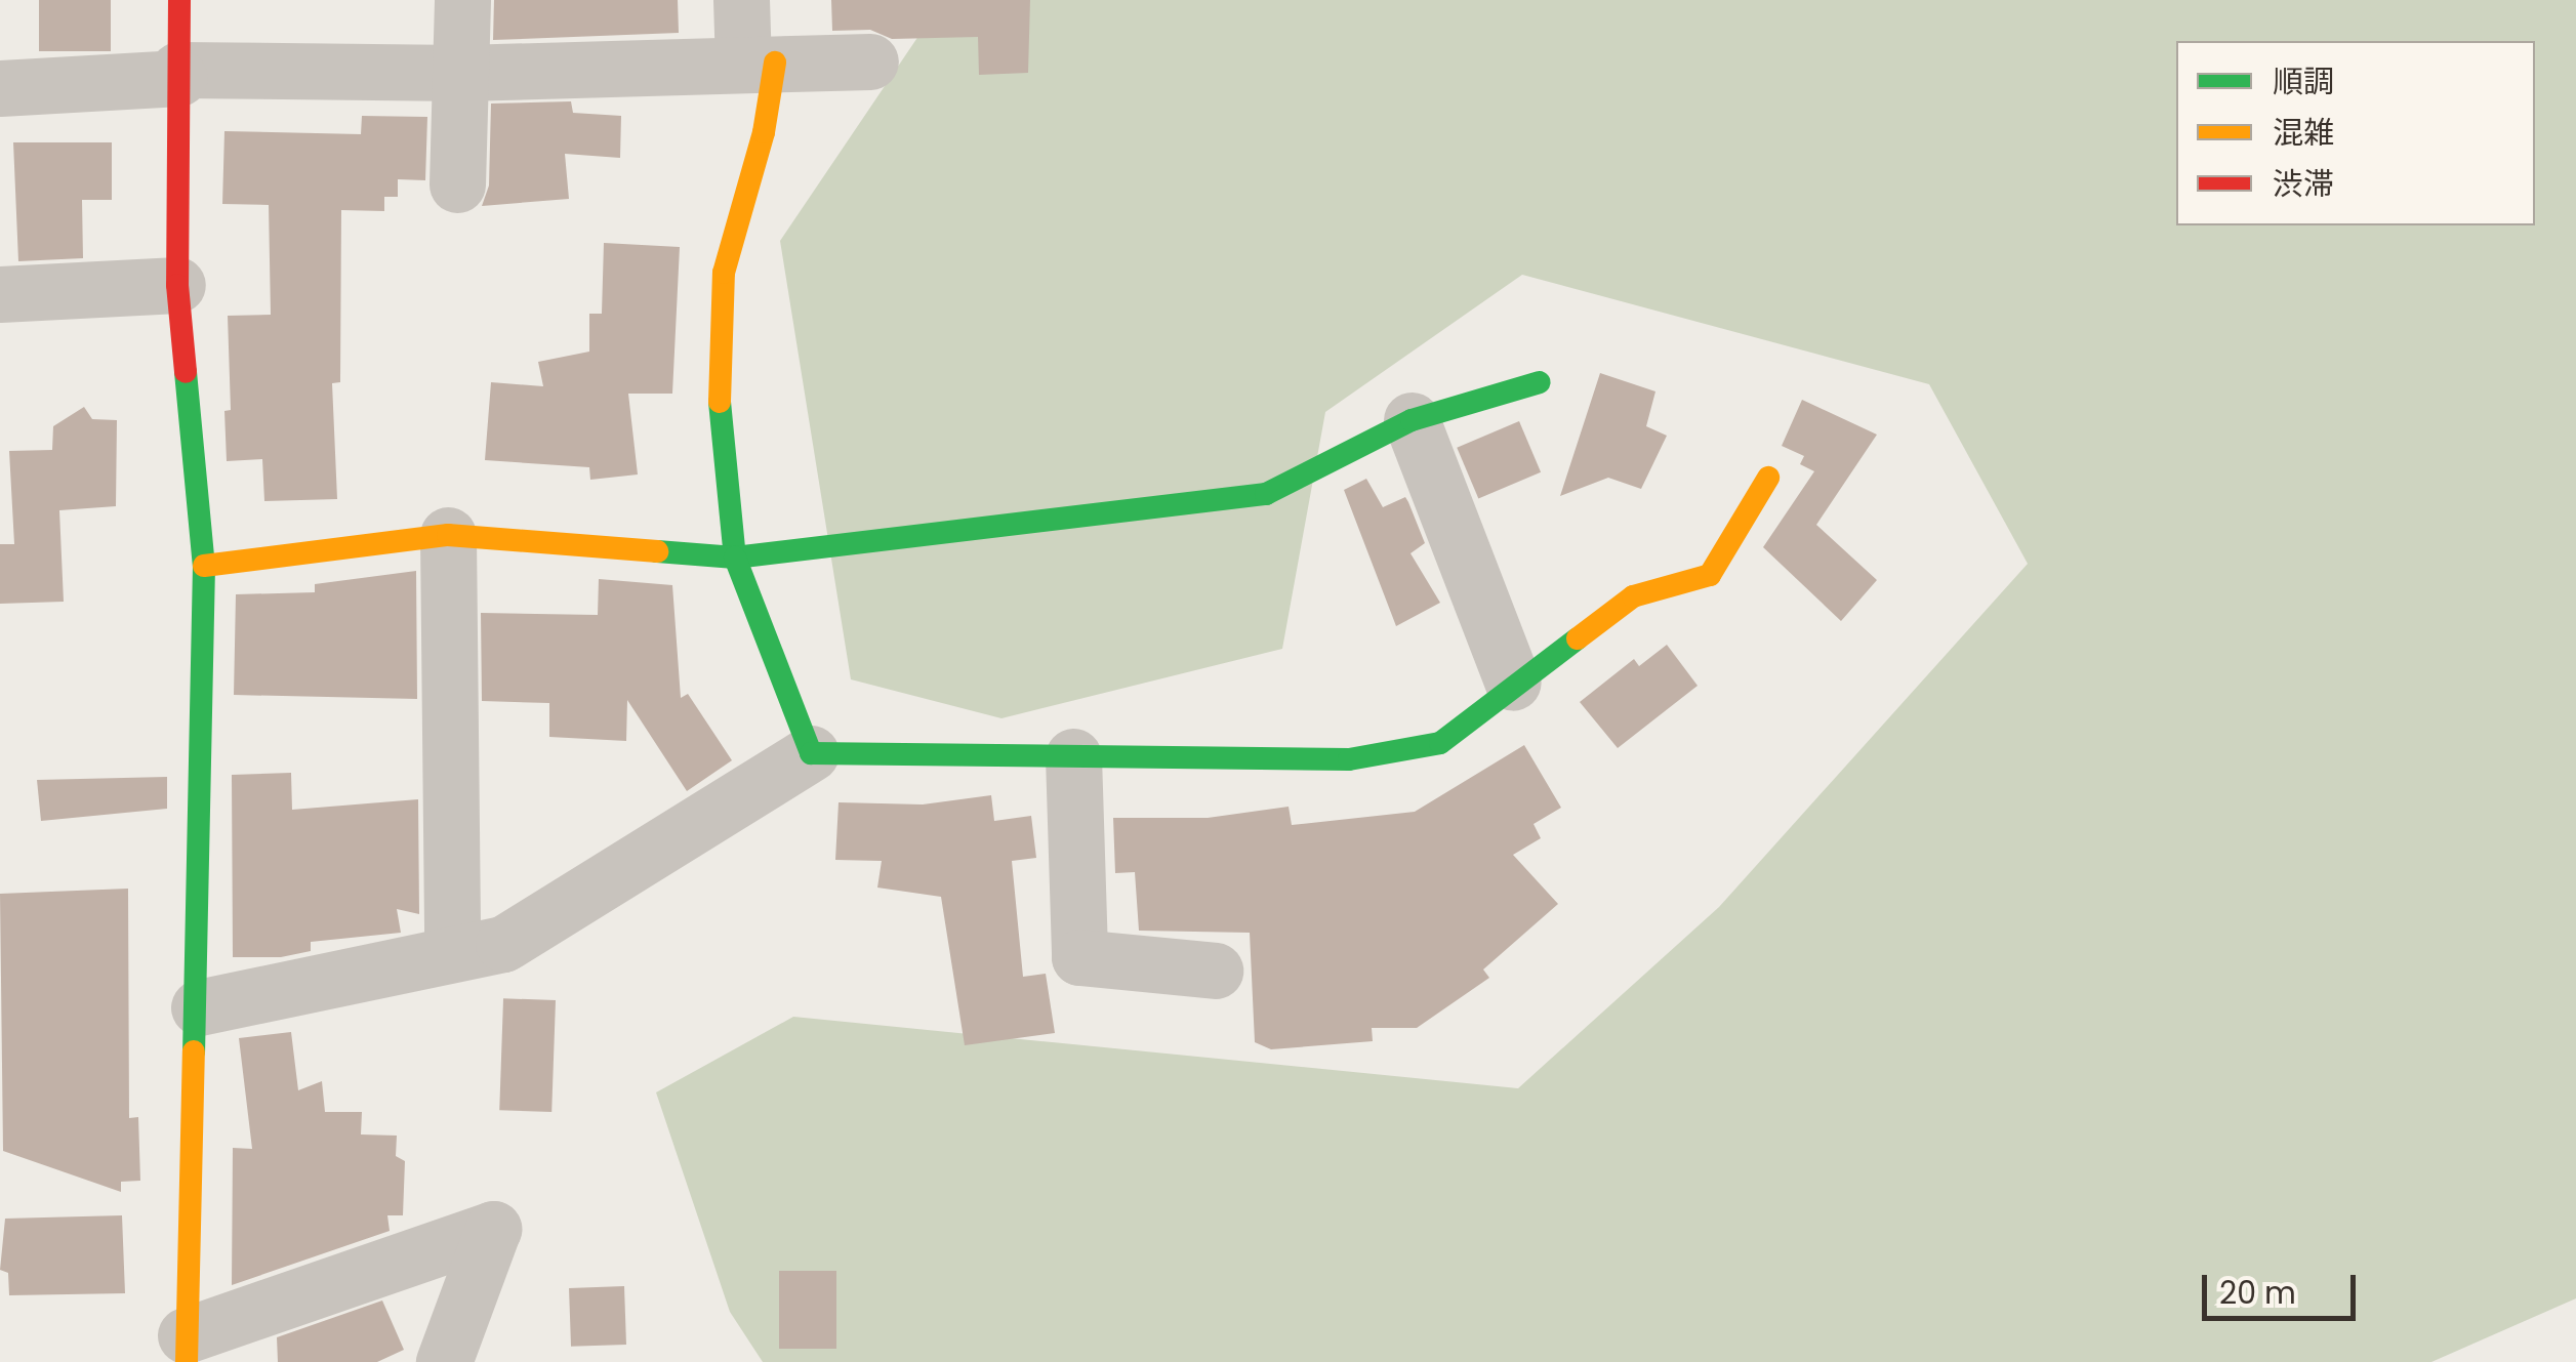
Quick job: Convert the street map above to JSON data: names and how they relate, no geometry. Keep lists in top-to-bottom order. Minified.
{"legend":["順調","混雑","渋滞"],"scale_bar":"20 m"}
